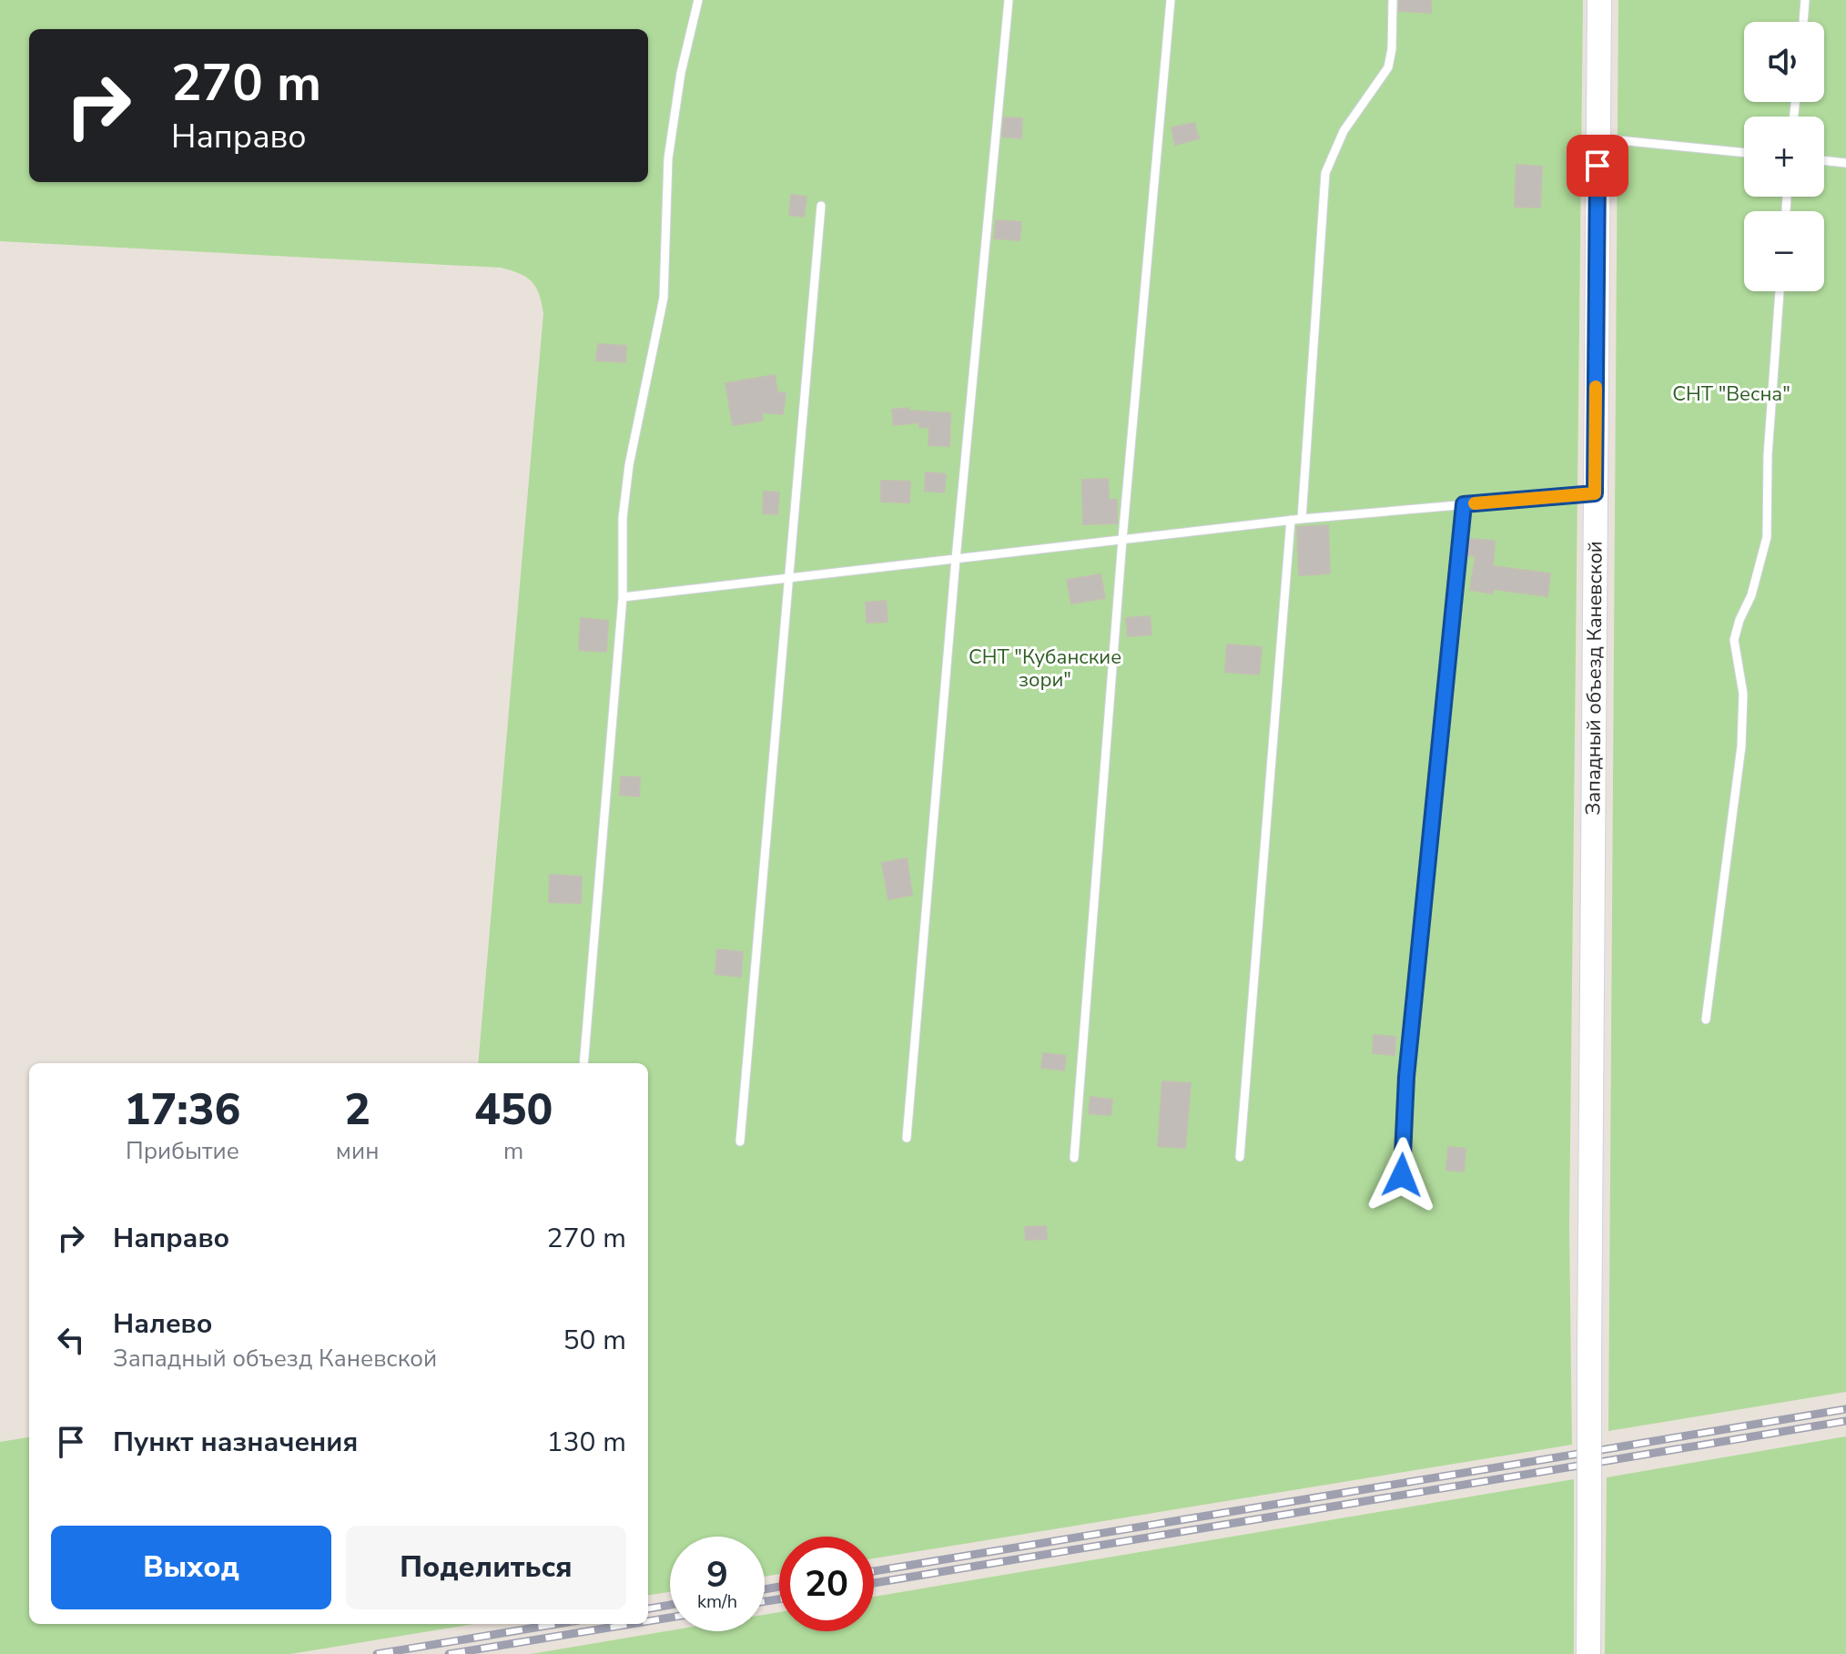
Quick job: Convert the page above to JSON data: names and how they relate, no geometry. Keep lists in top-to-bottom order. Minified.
{"streets":{"main road":["Западный объезд Каневской"]},"parks":["СНТ \"Весна\"","СНТ \"Кубанские зори\""],"page":{"map_buttons":["+","−"],"turn":["270 m","Направо"],"eta":["17:36","Прибытие","2","мин","450","m"],"list":[{"name":"Направо","value":"270 m"},{"name":"Налево","note":"Западный объезд Каневской","value":"50 m"},{"name":"Пункт назначения","value":"130 m"}],"buttons":["Выход","Поделиться"],"speed":"9 km/h","limit":"20"}}
